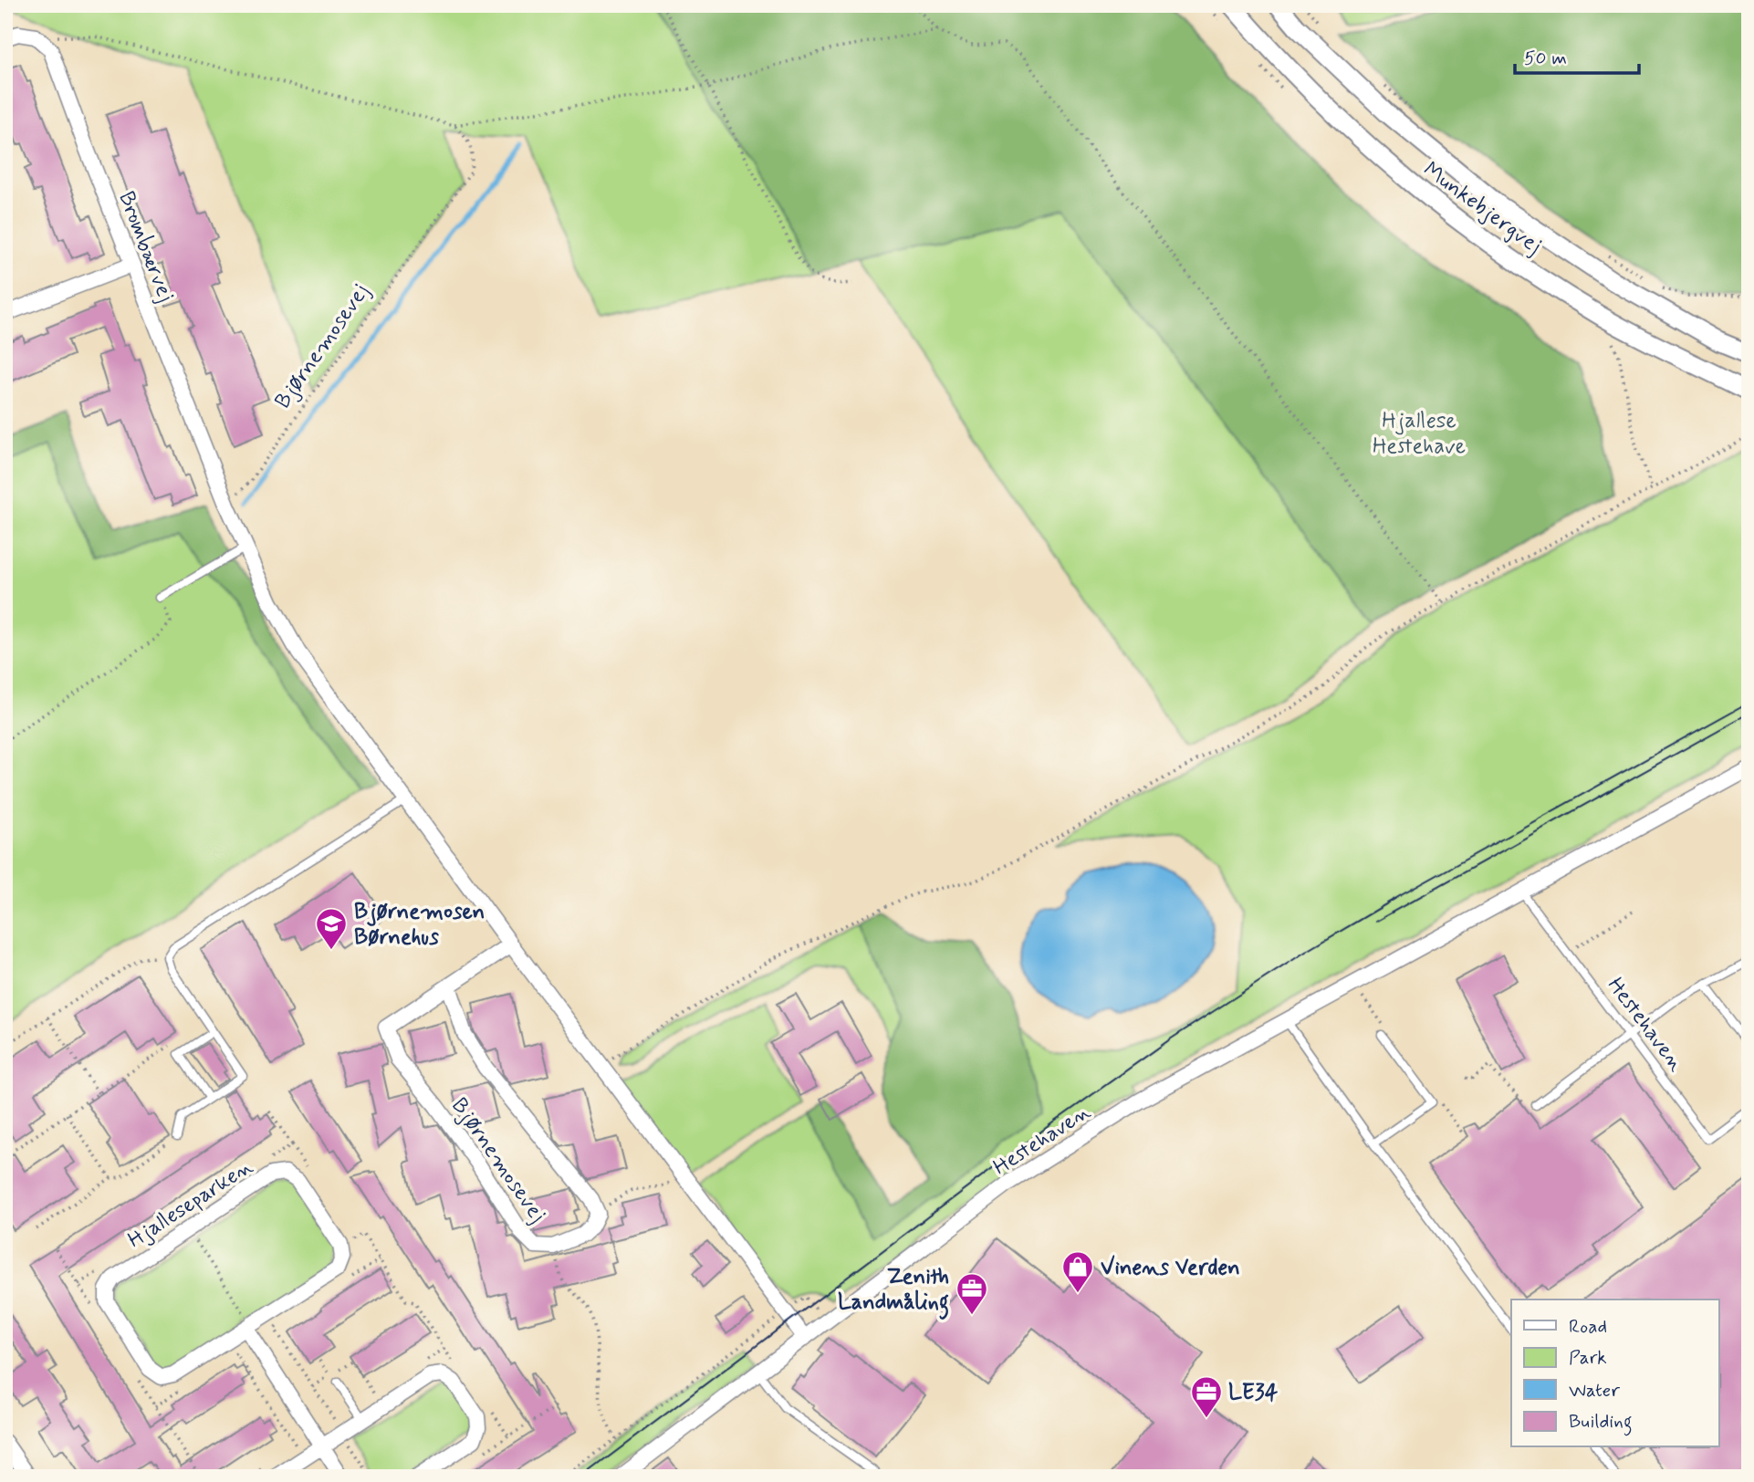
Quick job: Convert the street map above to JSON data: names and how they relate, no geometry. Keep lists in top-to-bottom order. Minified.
{"streets":{"street":["Munkebjergvej","Brombærvej","Bjørnemosevej","Hestehaven","Hjalleseparken"]},"crossings":[["Brombærvej","Bjørnemosevej"]],"parks":["Hjallese Hestehave"],"places":{"school or university":["Bjørnemosen Børnehus"],"shop":["Vinens Verden"],"office":["Zenith Landmåling","LE34"]},"legend":["Road","Park","Water","Building"],"scale_bar":"50 m"}
